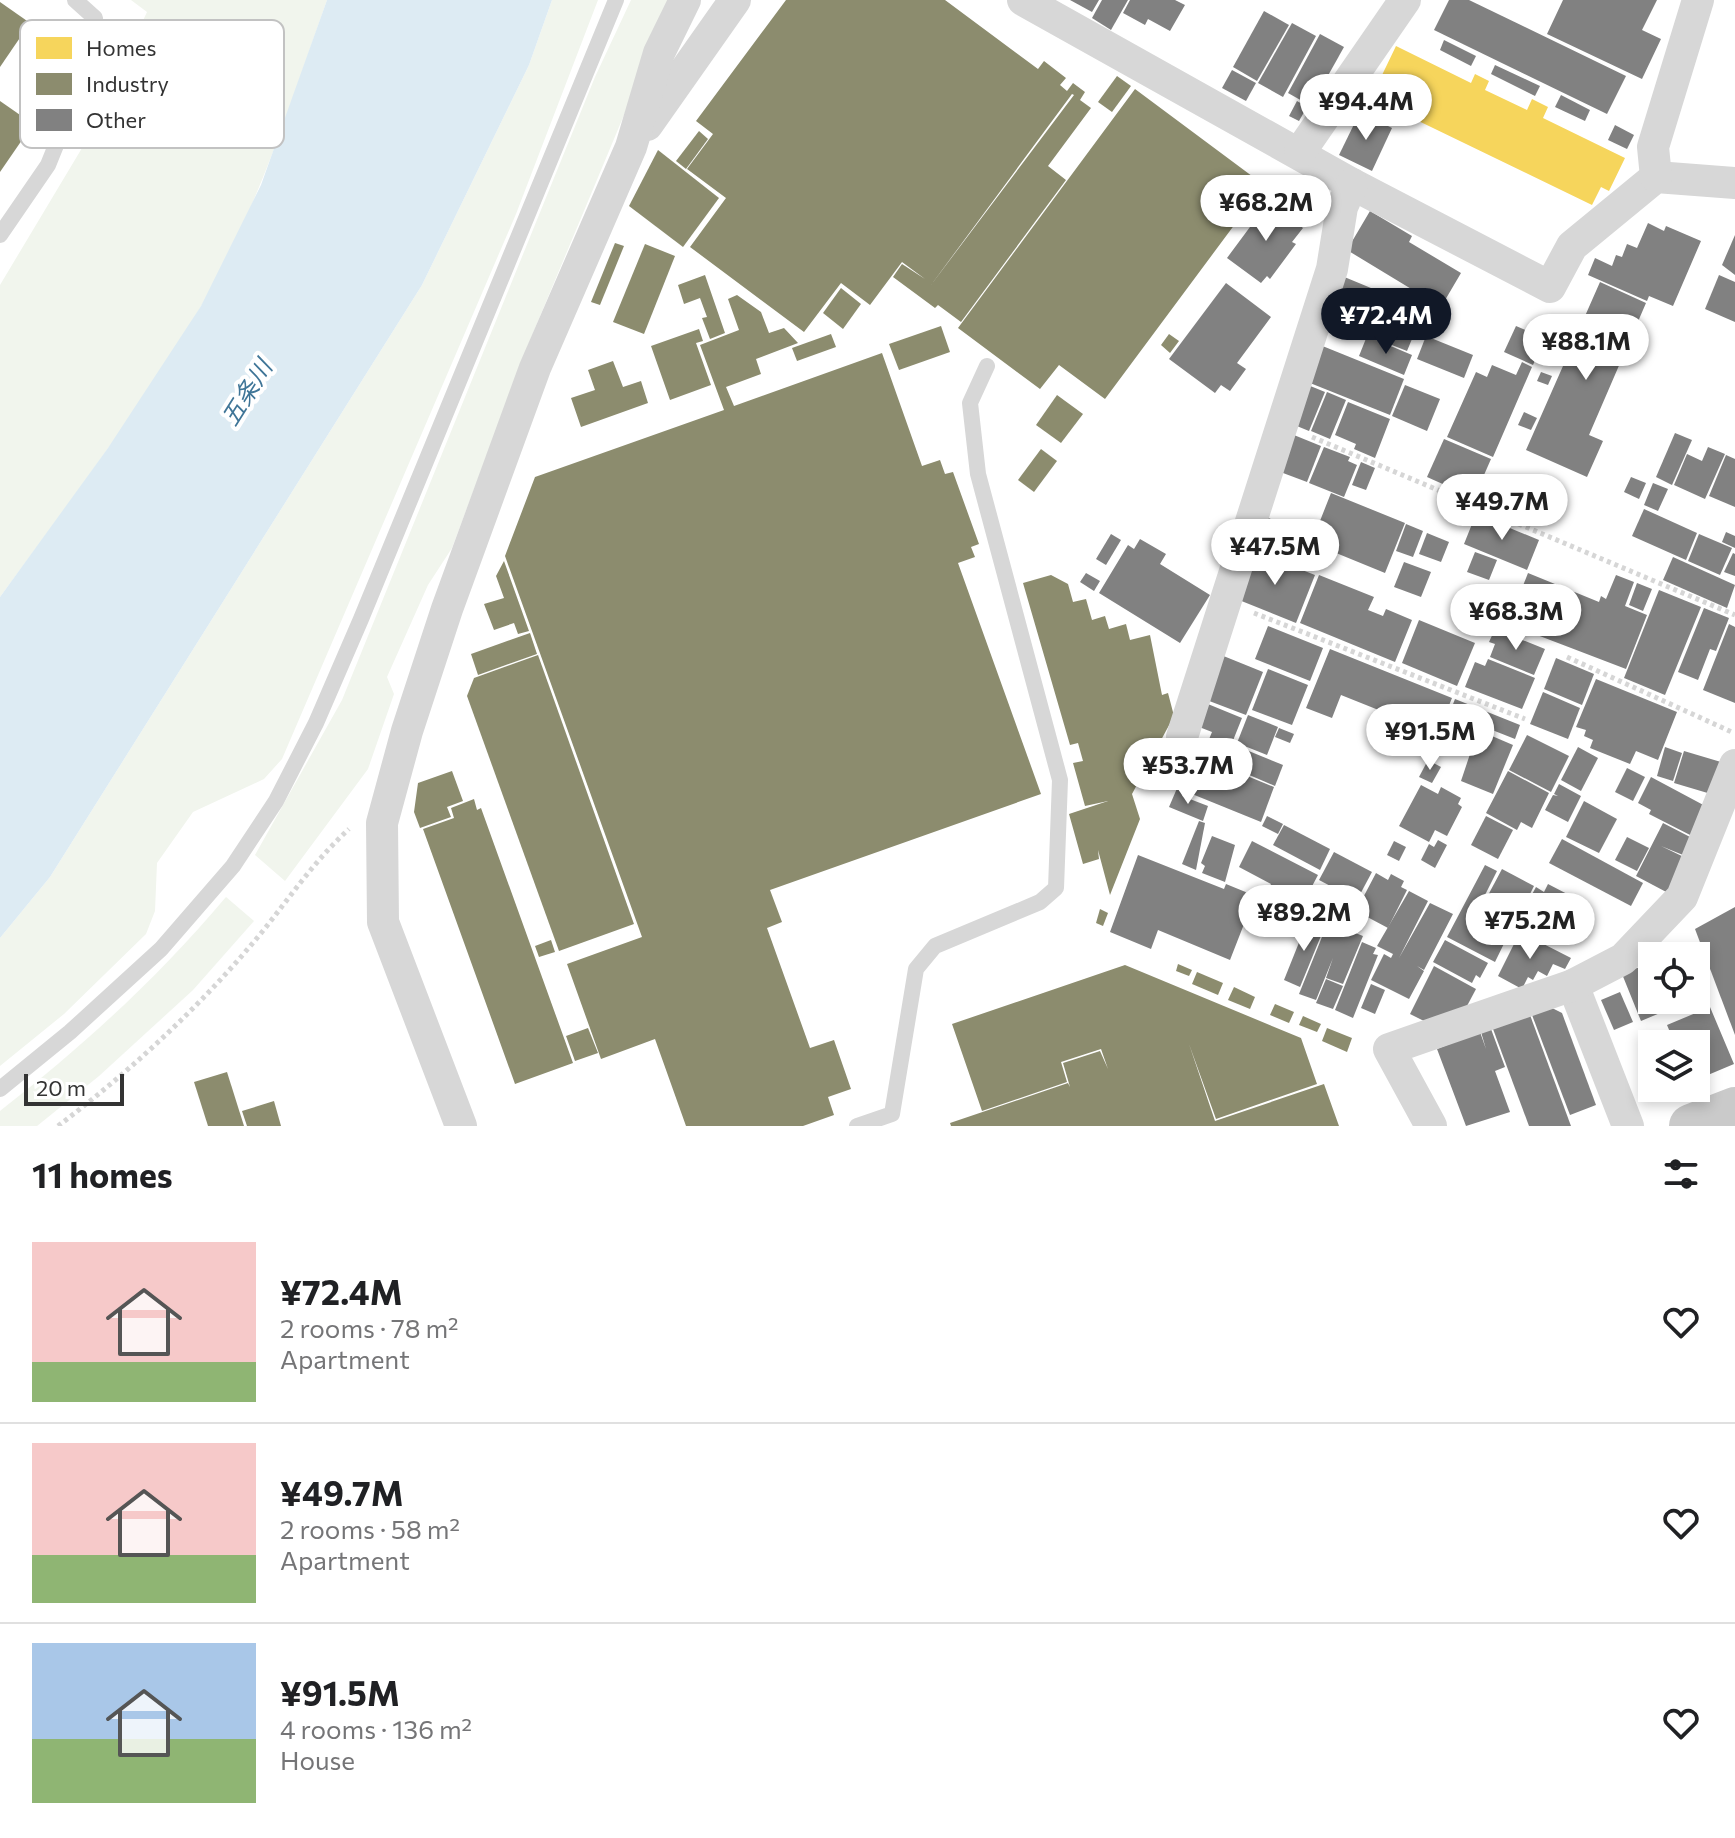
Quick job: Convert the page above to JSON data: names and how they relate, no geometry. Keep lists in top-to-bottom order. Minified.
{"water":["五条川"],"legend":["Homes","Industry","Other"],"scale_bar":"20 m","page":{"price":["¥94.4M","¥68.2M","¥72.4M","¥88.1M","¥49.7M","¥47.5M","¥68.3M","¥91.5M","¥53.7M","¥89.2M","¥75.2M"],"scale":"20 m","heading":"11 homes","list":[{"name":"¥72.4M","note":"2 rooms · 78 m² · Apartment"},{"name":"¥49.7M","note":"2 rooms · 58 m² · Apartment"},{"name":"¥91.5M","note":"4 rooms · 136 m² · House"}]}}
